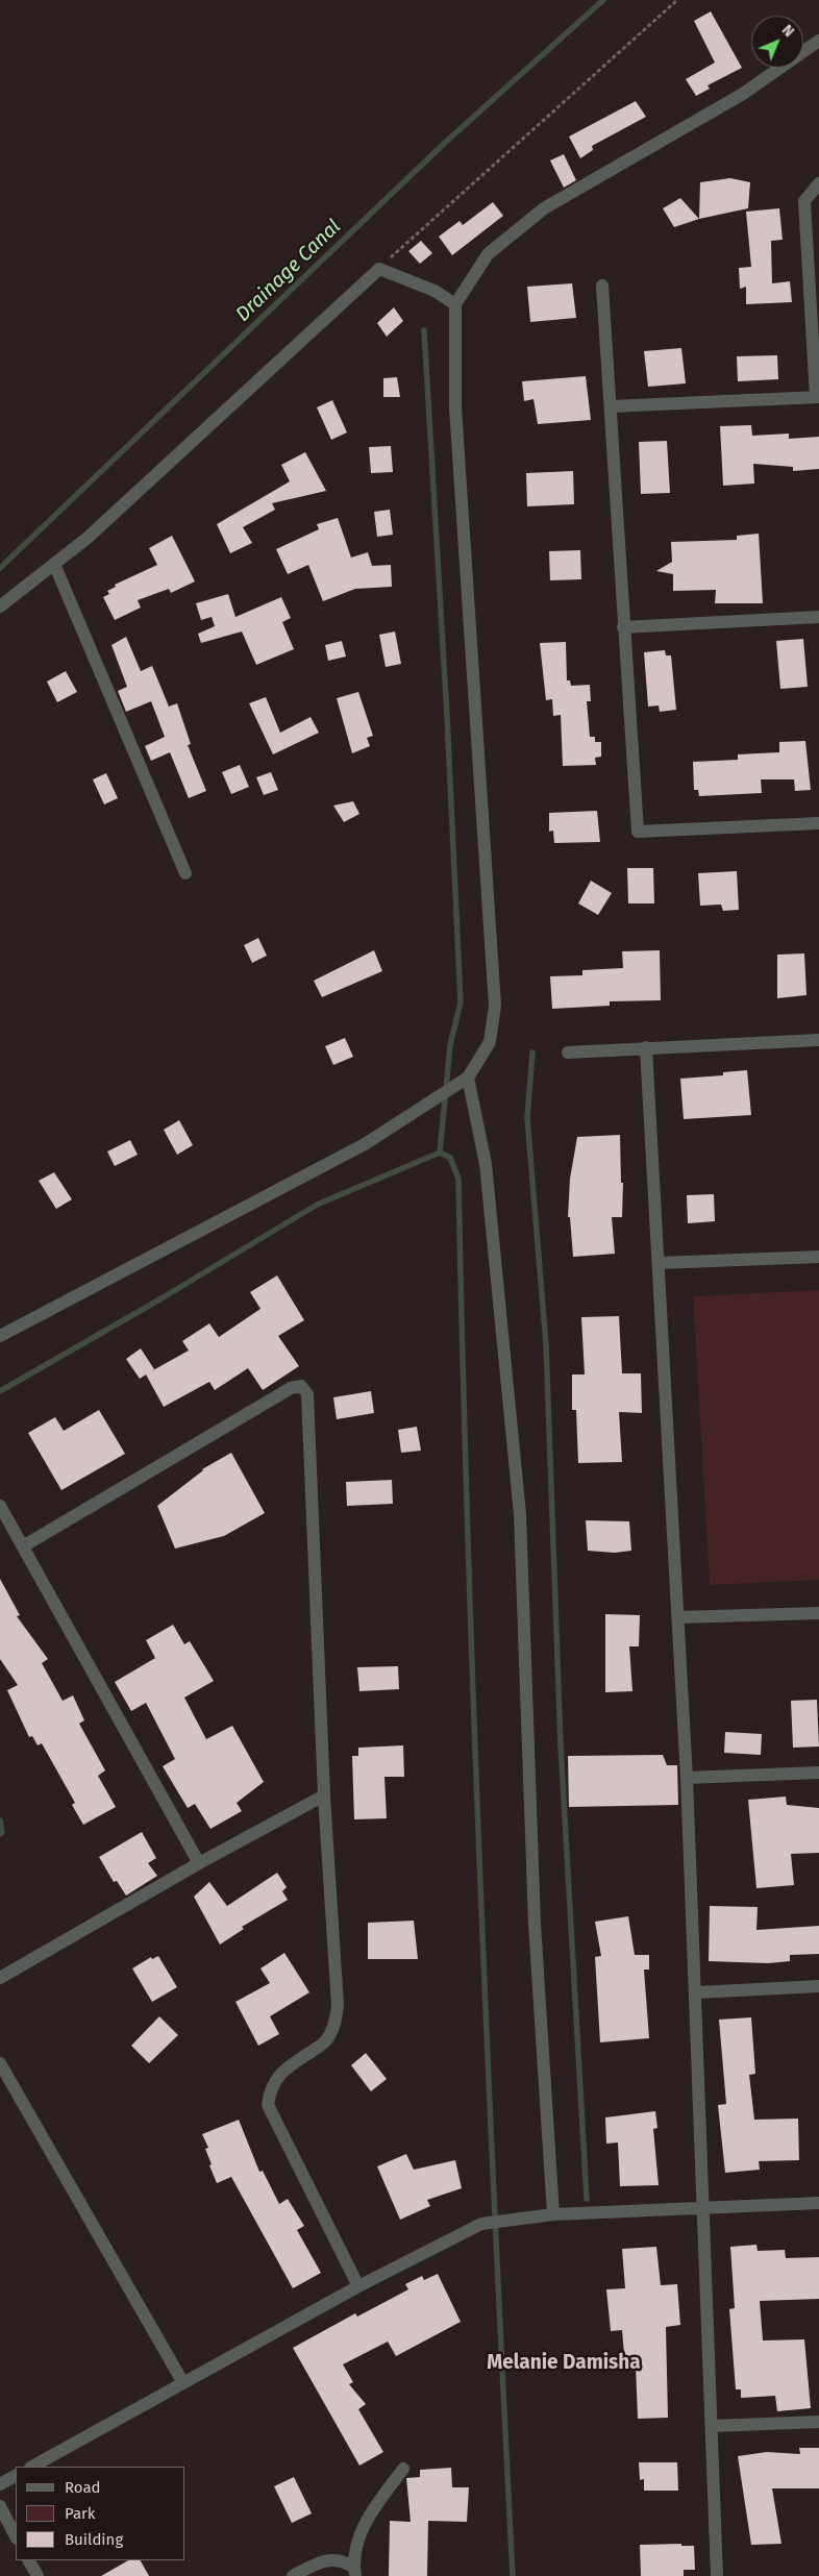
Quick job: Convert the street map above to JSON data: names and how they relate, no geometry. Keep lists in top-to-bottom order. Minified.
{"districts":["Melanie Damisha"],"water":["Drainage Canal"],"legend":["Road","Park","Building"],"north":"top right"}
